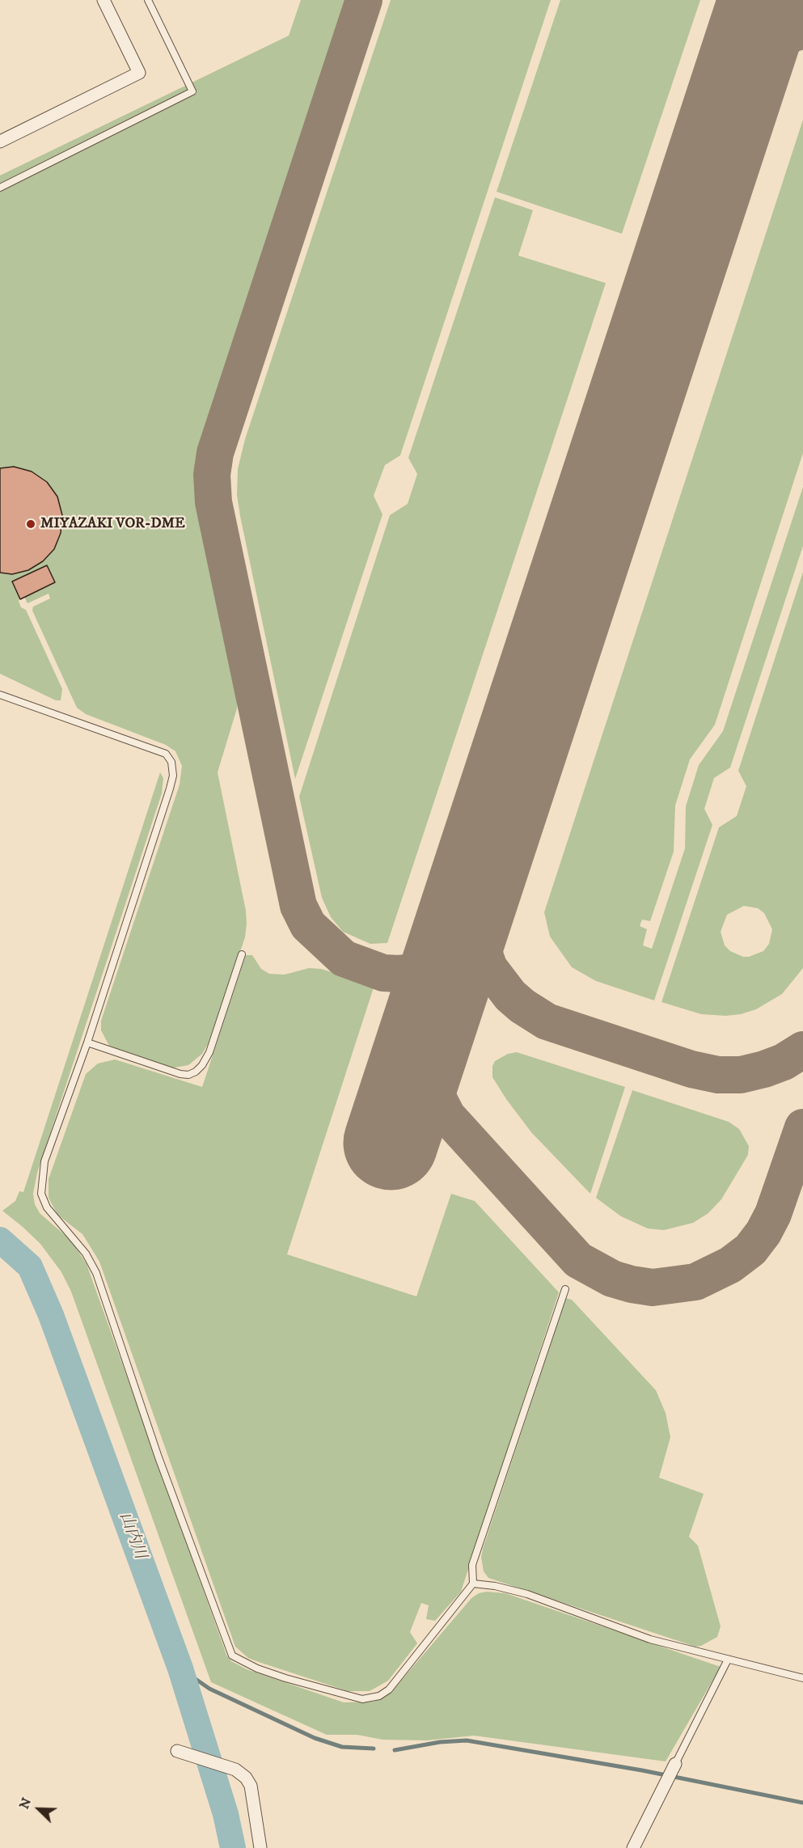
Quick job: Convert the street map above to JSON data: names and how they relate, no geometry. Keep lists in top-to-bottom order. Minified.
{"water":["山内川"],"places":["MIYAZAKI VOR-DME"],"north":"top left"}
